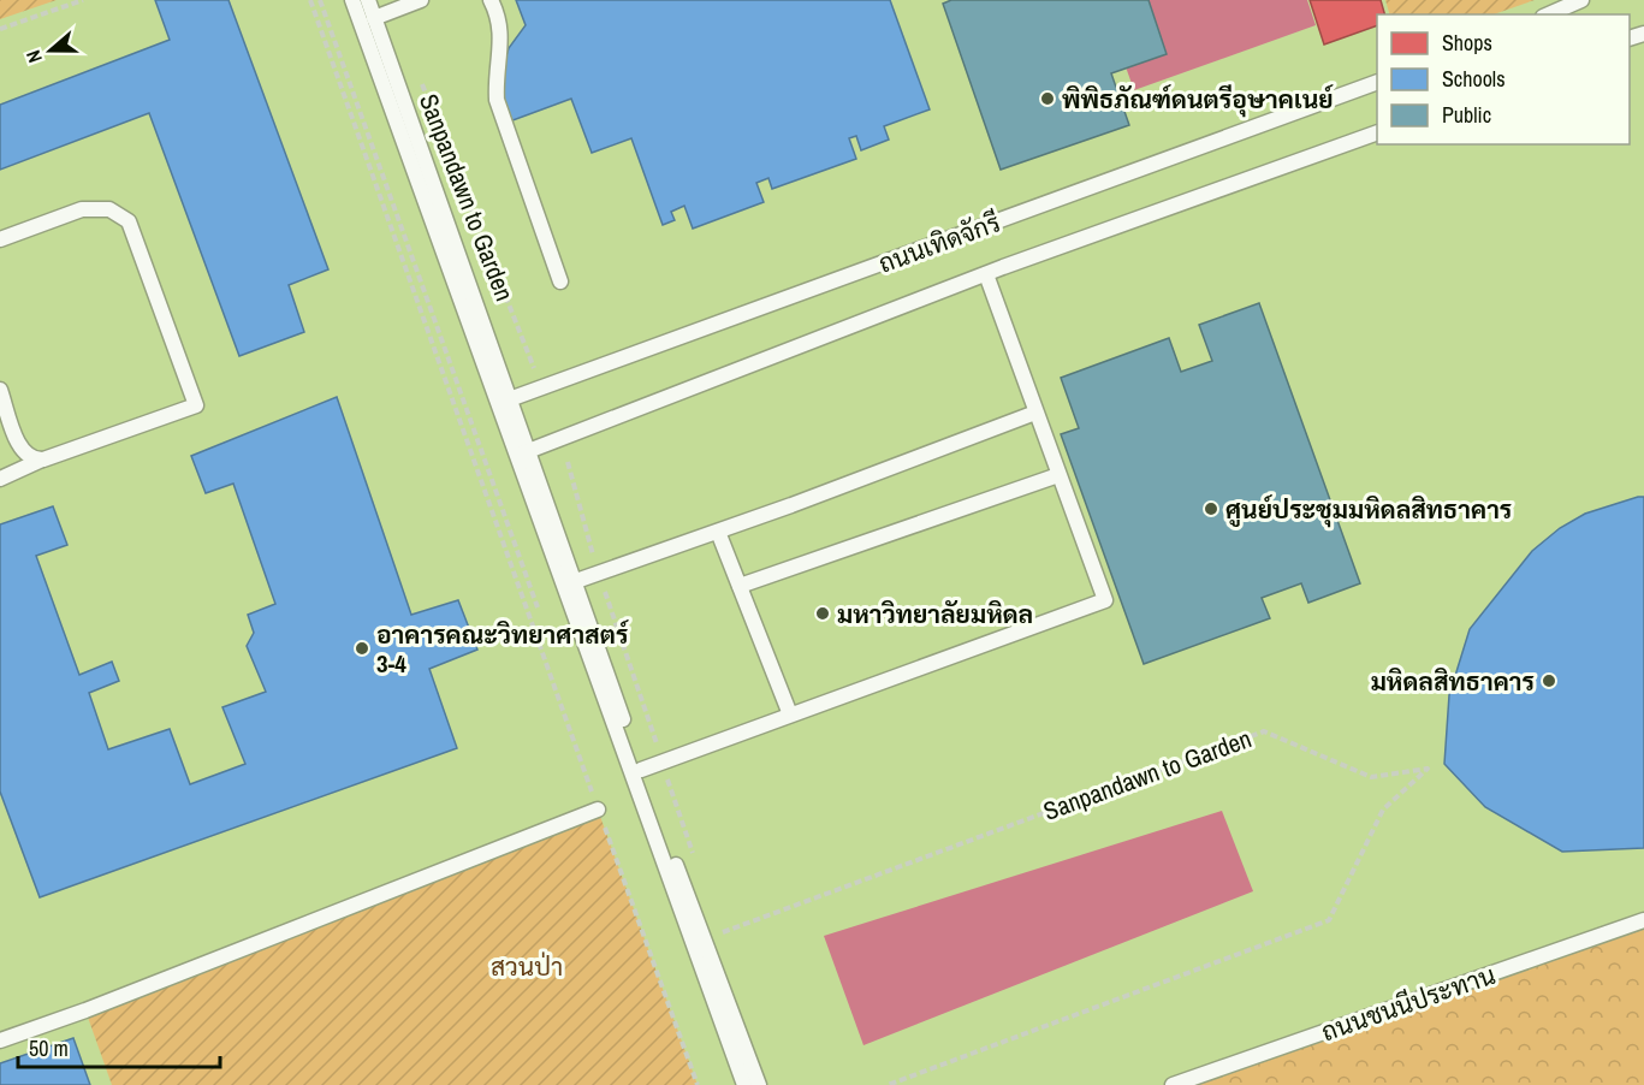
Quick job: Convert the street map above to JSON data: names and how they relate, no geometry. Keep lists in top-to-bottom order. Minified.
{"streets":{"lane":["ถนนเทิดจักรี","ถนนชนนีประทาน"],"path":["Sanpandawn to Garden"]},"parks":["สวนป่า"],"places":["พิพิธภัณฑ์ดนตรีอุษาคเนย์","ศูนย์ประชุมมหิดลสิทธาคาร","มหาวิทยาลัยมหิดล","อาคารคณะวิทยาศาสตร์ 3-4","มหิดลสิทธาคาร"],"legend":["Shops","Schools","Public"],"scale_bar":"50 m","north":"left"}
